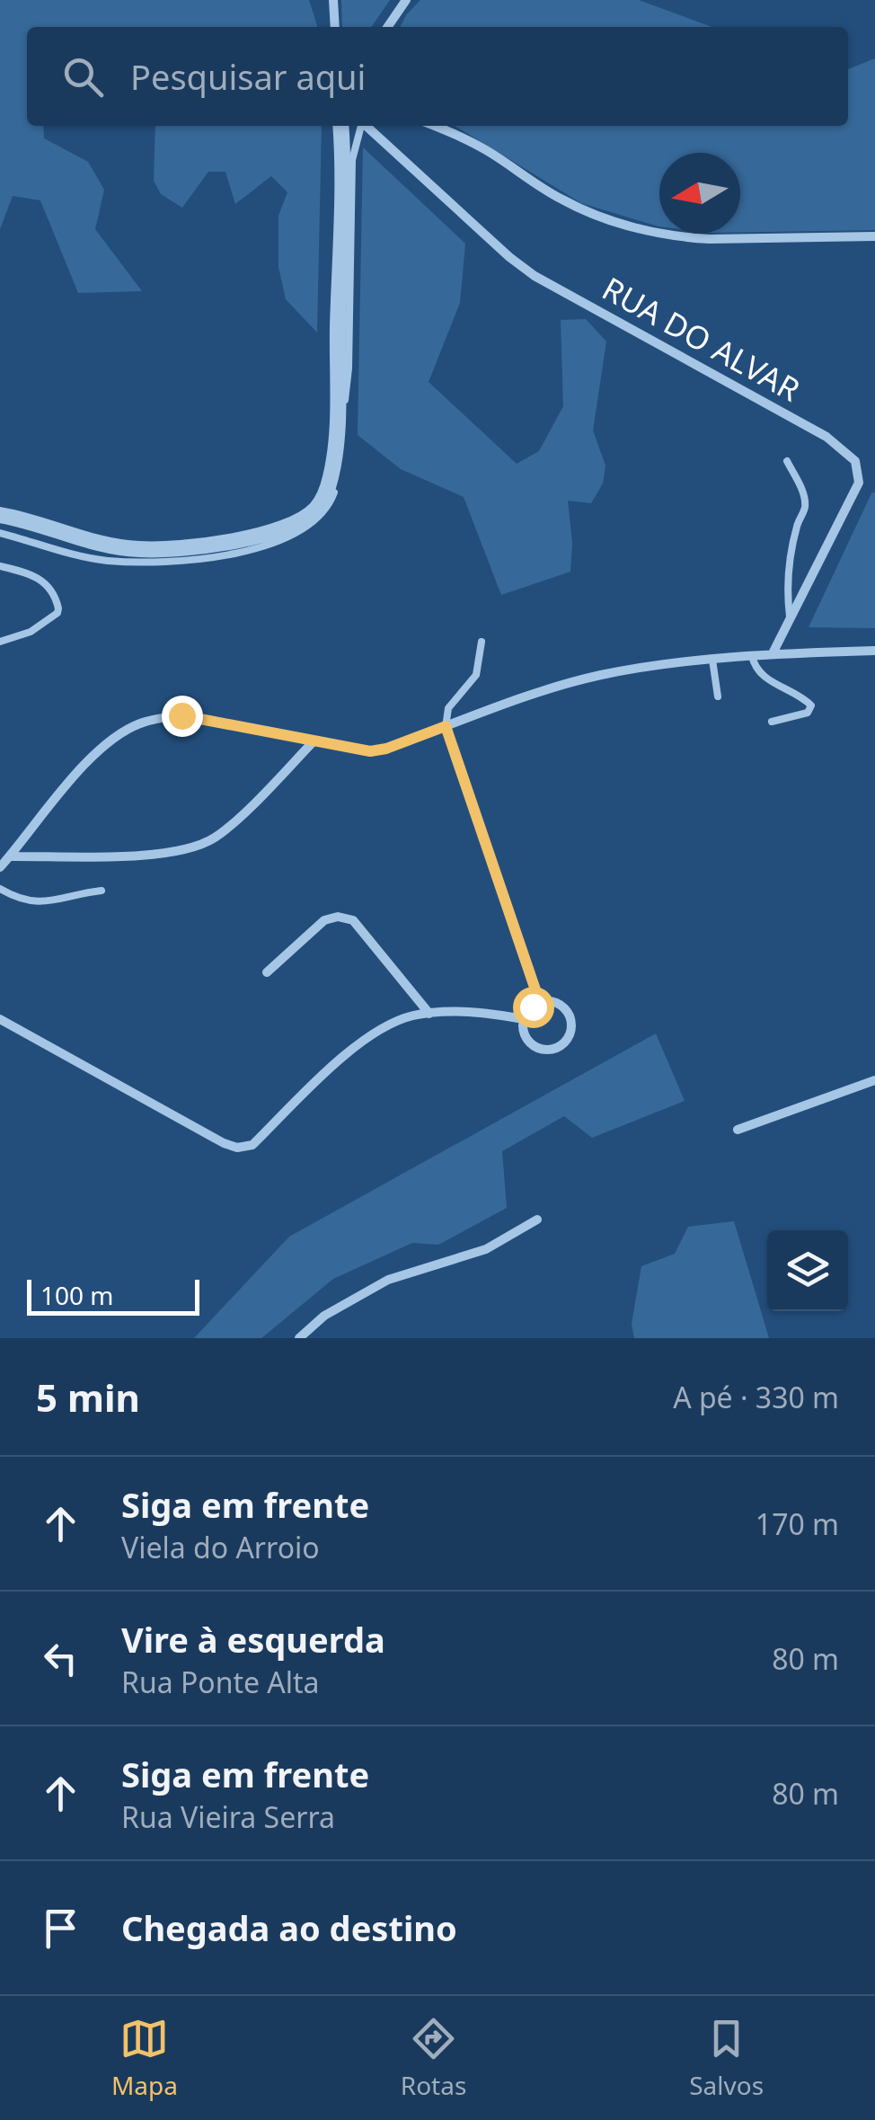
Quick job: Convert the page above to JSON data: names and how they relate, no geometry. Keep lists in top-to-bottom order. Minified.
{"streets":{"street":["RUA DO ALVAR"]},"scale_bar":"100 m","north":"left","page":{"search":"Pesquisar aqui","scale":"100 m","heading":["5 min","A pé · 330 m"],"list":[["Siga em frente","Viela do Arroio","170 m"],["Vire à esquerda","Rua Ponte Alta","80 m"],["Siga em frente","Rua Vieira Serra","80 m"],"Chegada ao destino"],"nav":["Mapa","Rotas","Salvos"]}}
